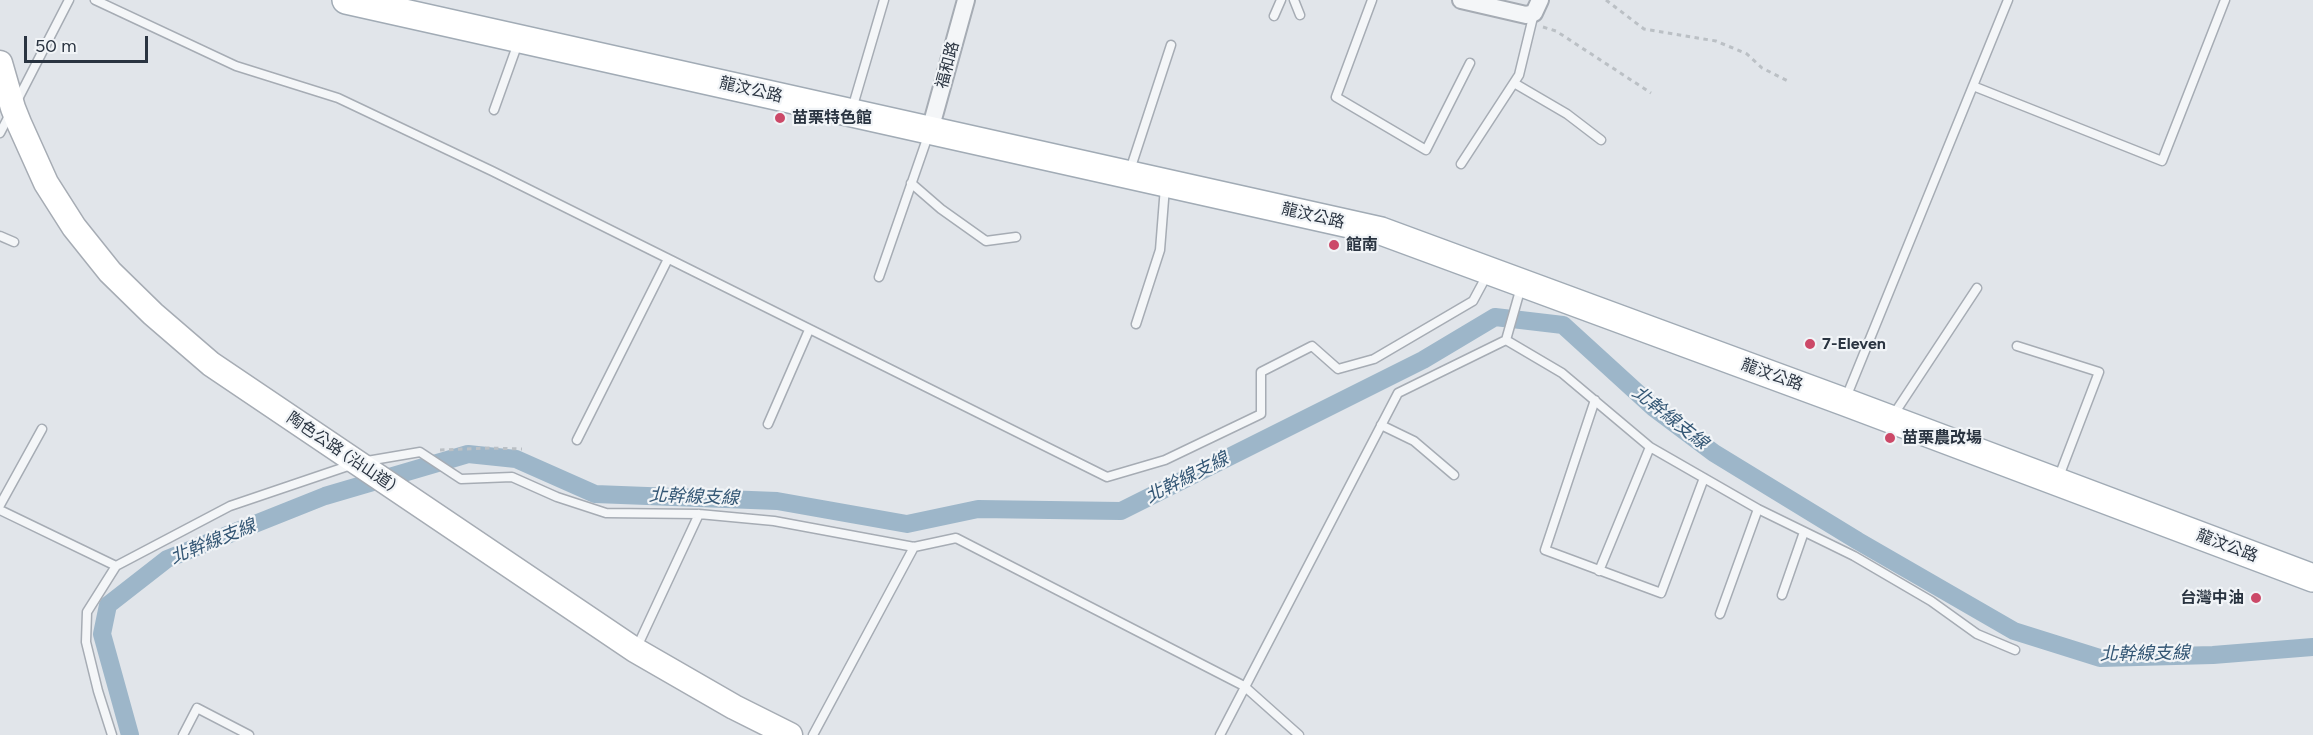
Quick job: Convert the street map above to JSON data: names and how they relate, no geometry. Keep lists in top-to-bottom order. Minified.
{"streets":{"main road":["龍汶公路","陶色公路 (沿山道)"],"street":["福和路"]},"crossings":[["福和路","龍汶公路"]],"water":["北幹線支線"],"places":["苗栗特色館","館南","7-Eleven","苗栗農改場","台灣中油"],"scale_bar":"50 m"}
